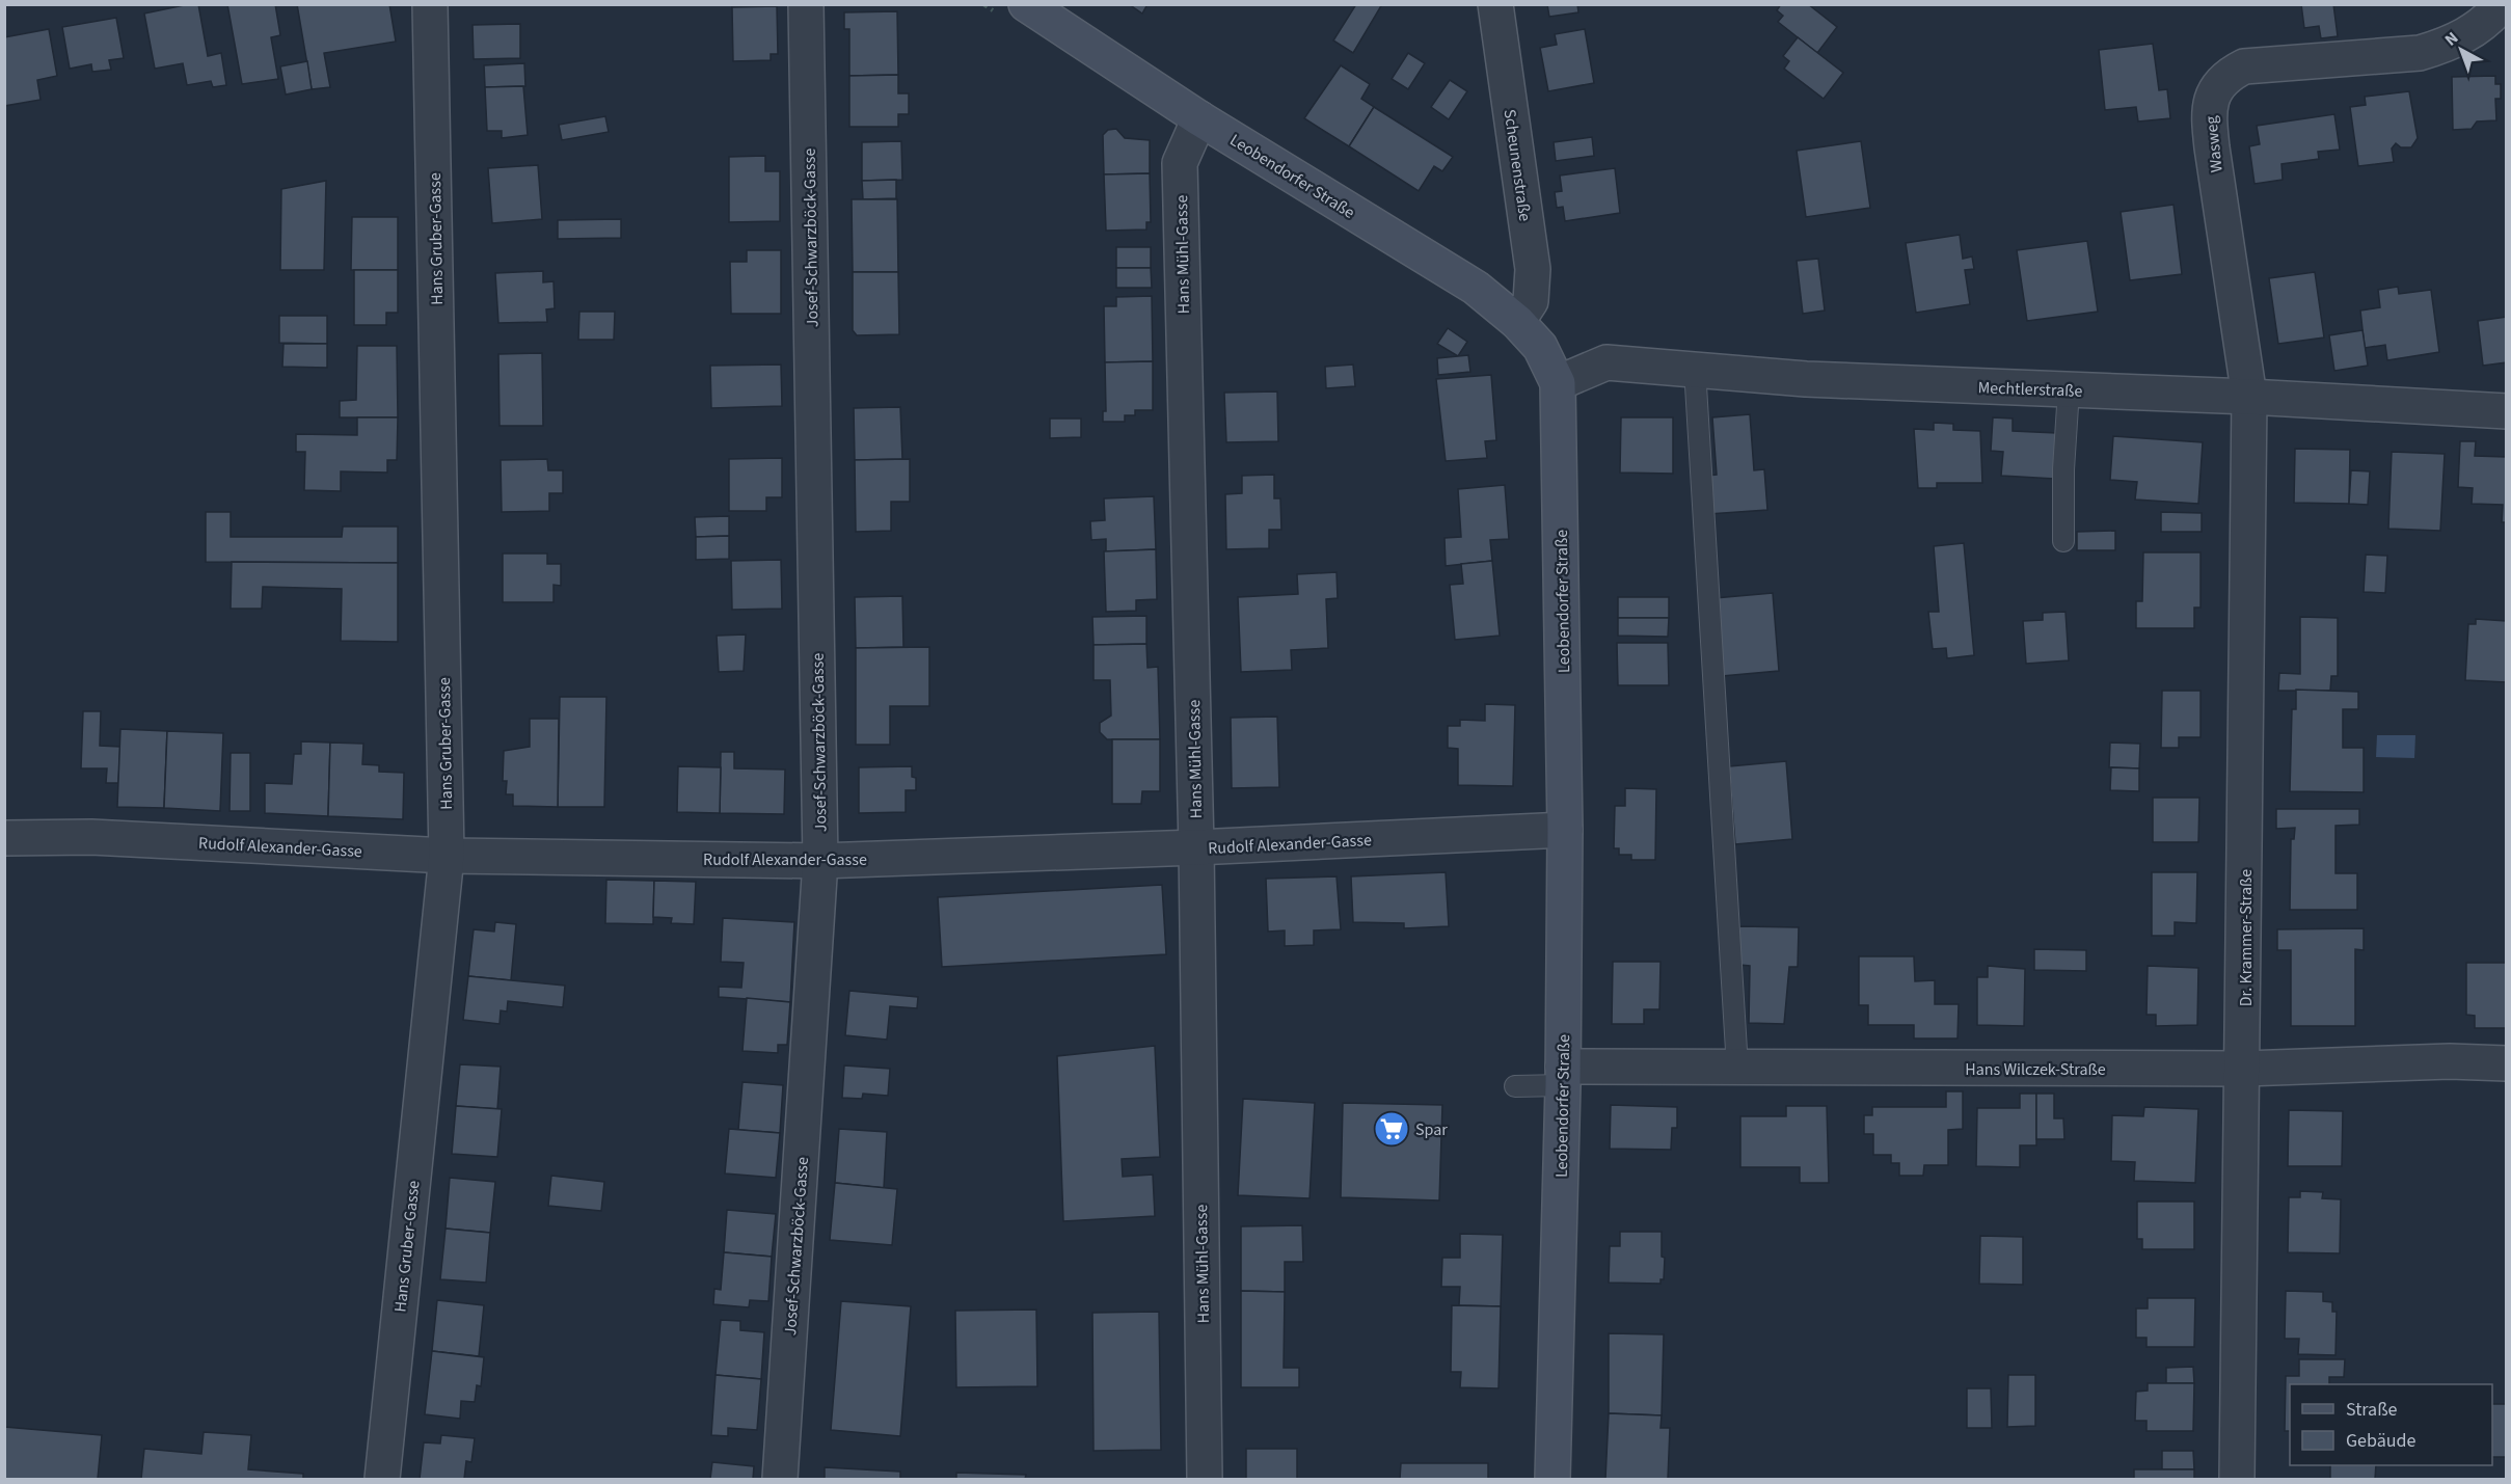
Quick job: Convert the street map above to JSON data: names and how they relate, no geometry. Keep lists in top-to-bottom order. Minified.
{"streets":{"main road":["Leobendorfer Straße"],"street":["Wasweg","Scheunenstraße","Josef-Schwarzböck-Gasse","Hans Gruber-Gasse","Hans Mühl-Gasse","Mechtlerstraße","Rudolf Alexander-Gasse","Dr. Krammer-Straße","Hans Wilczek-Straße"]},"crossings":[["Wasweg","Mechtlerstraße"],["Wasweg","Dr. Krammer-Straße"],["Scheunenstraße","Leobendorfer Straße"],["Leobendorfer Straße","Hans Mühl-Gasse"],["Leobendorfer Straße","Mechtlerstraße"],["Leobendorfer Straße","Rudolf Alexander-Gasse"],["Leobendorfer Straße","Hans Wilczek-Straße"],["Josef-Schwarzböck-Gasse","Rudolf Alexander-Gasse"],["Hans Gruber-Gasse","Rudolf Alexander-Gasse"],["Hans Mühl-Gasse","Rudolf Alexander-Gasse"],["Mechtlerstraße","Dr. Krammer-Straße"],["Dr. Krammer-Straße","Hans Wilczek-Straße"]],"places":{"supermarket":["Spar"]},"legend":["Straße","Gebäude"],"north":"top left"}
